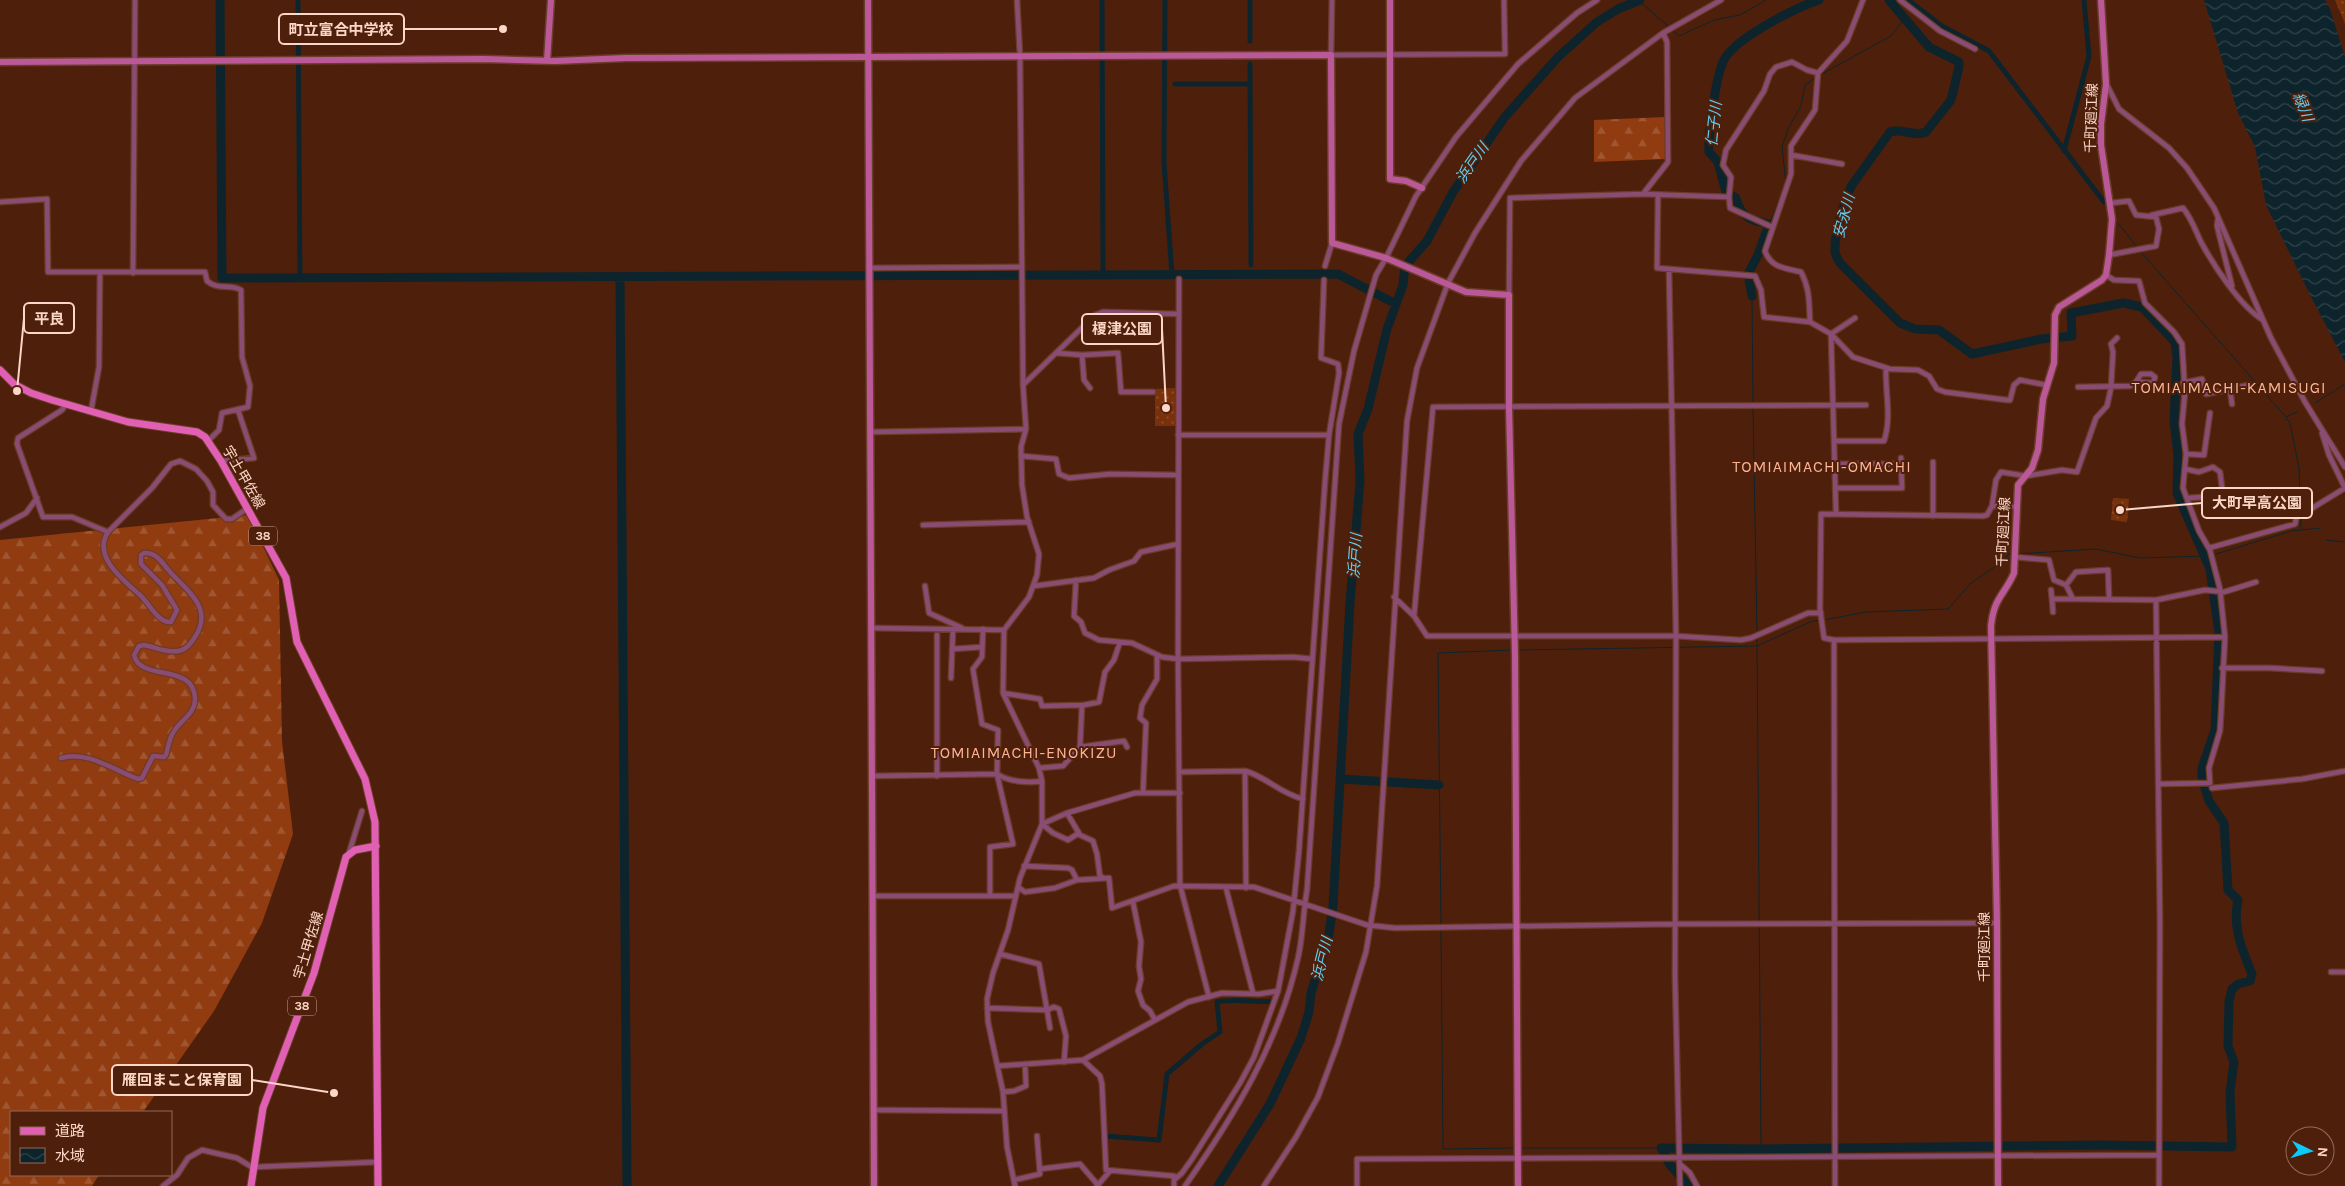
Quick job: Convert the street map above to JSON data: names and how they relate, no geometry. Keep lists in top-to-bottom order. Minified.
{"streets":{"main road":["宇土甲佐線","38"],"street":["千町廻江線"]},"districts":["TOMIAIMACHI-KAMISUGI","TOMIAIMACHI-OMACHI","TOMIAIMACHI-ENOKIZU"],"water":["緑川","仁子川","浜戸川","安永川"],"places":["町立富合中学校","平良","榎津公園","大町早高公園","雁回まこと保育園"],"legend":["道路","水域"],"north":"right"}
